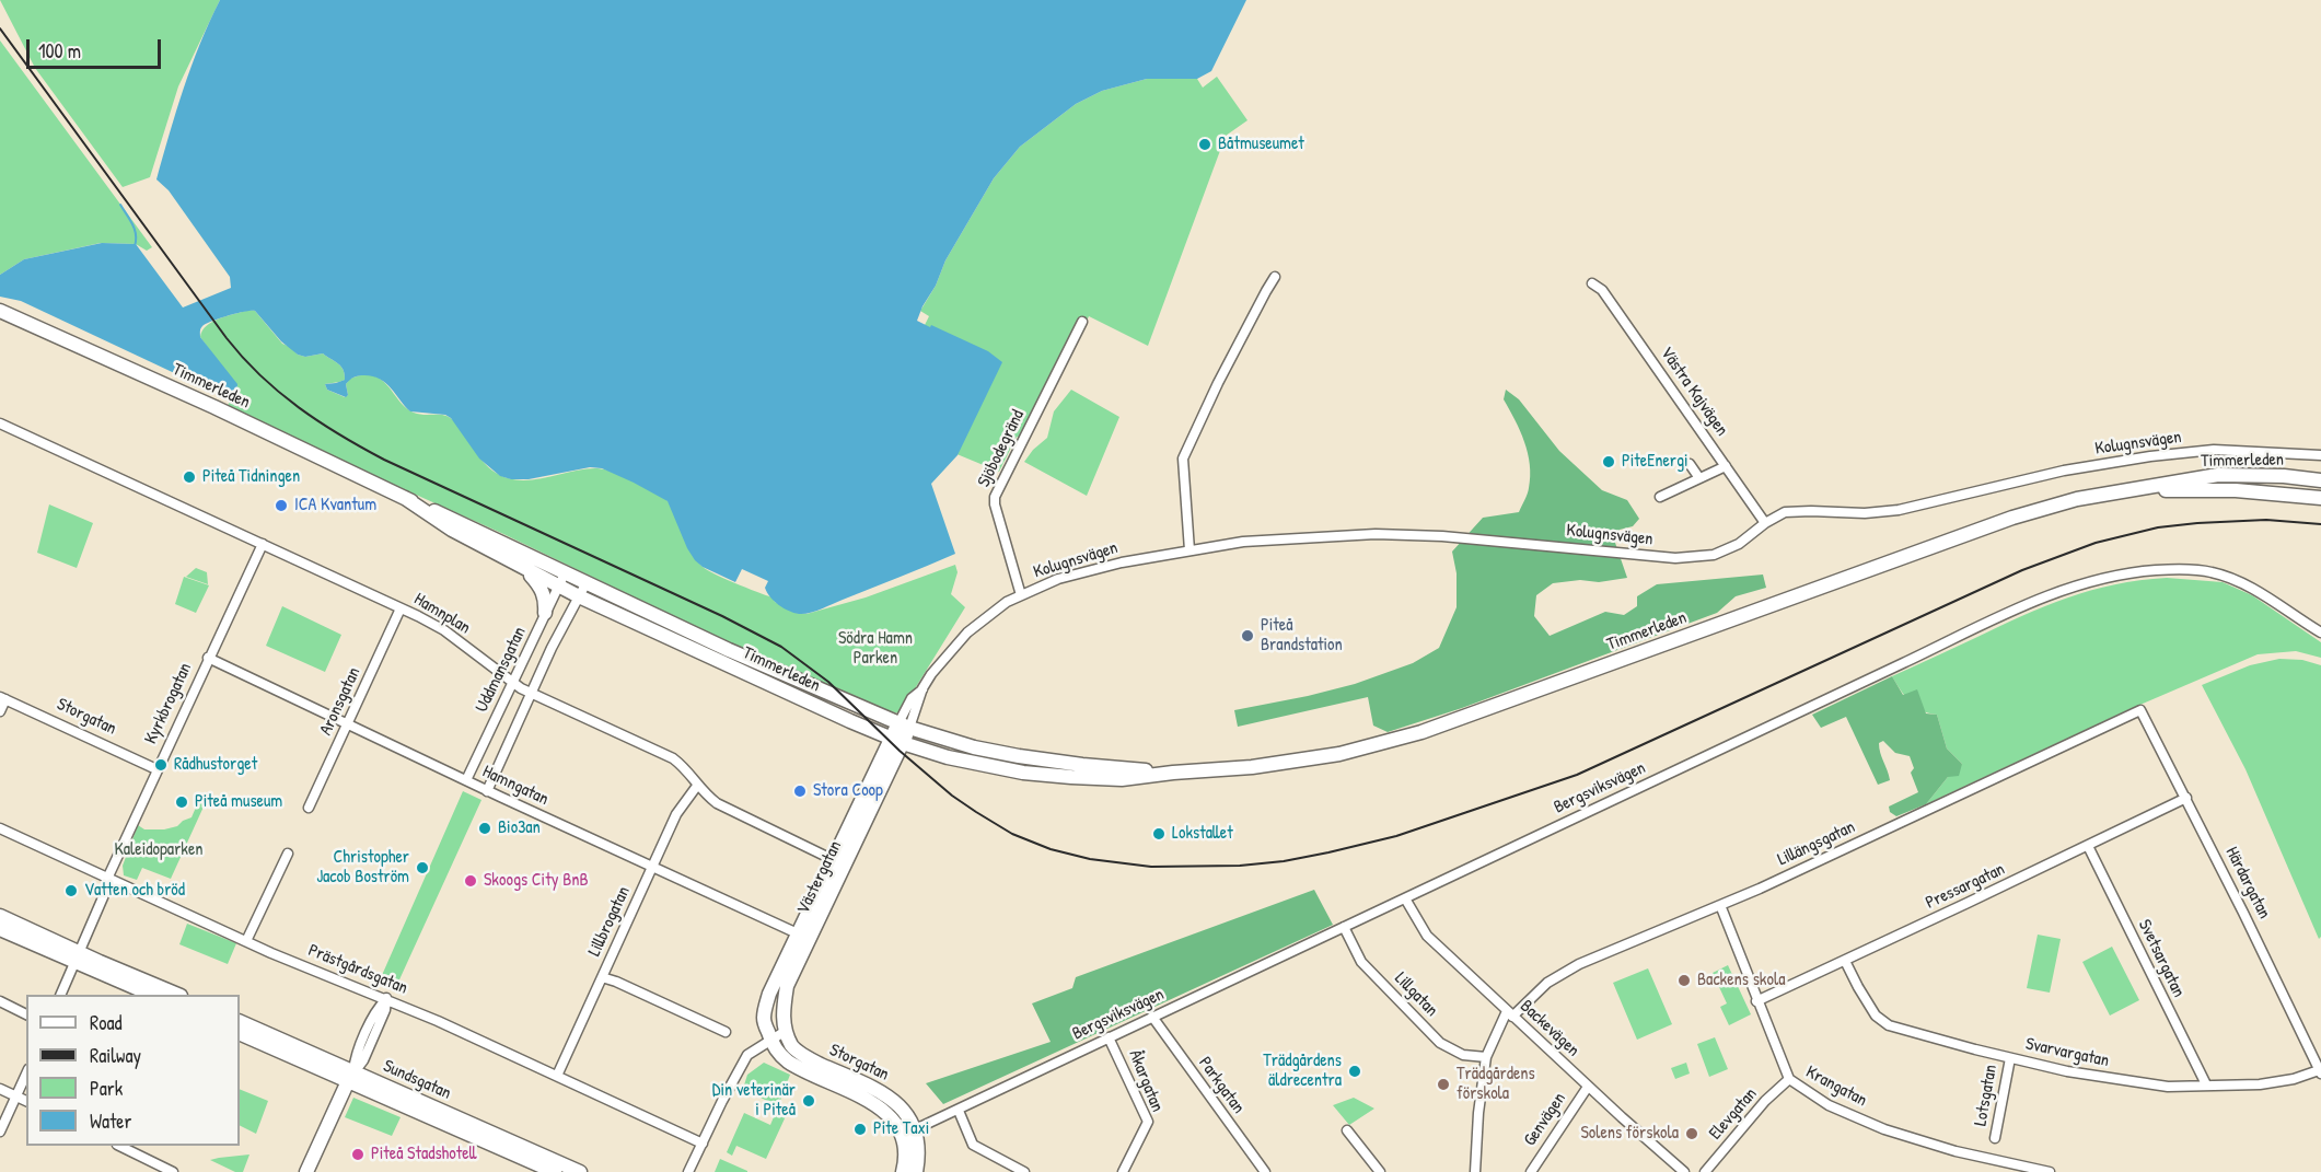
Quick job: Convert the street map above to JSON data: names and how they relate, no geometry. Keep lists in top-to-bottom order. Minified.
{"streets":{"main road":["Timmerleden","Storgatan","Västergatan","Sundsgatan"],"street":["Västra Kajvägen","Kolugnsvägen","Sjöbodegränd","Hamnplan","Uddmansgatan","Aronsgatan","Kyrkbrogatan","Hamngatan","Bergsviksvägen","Lillängsgatan","Härdargatan","Pressargatan","Lillbrogatan","Svetsargatan","Prästgårdsgatan","Lillgatan","Backevägen","Svarvargatan","Åkargatan","Parkgatan","Krangatan","Lotsgatan","Elevgatan","Genvägen"]},"crossings":[["Timmerleden","Kolugnsvägen"],["Timmerleden","Uddmansgatan"],["Timmerleden","Västergatan"],["Västra Kajvägen","Kolugnsvägen"],["Kolugnsvägen","Sjöbodegränd"],["Kolugnsvägen","Västergatan"],["Hamnplan","Uddmansgatan"],["Hamnplan","Aronsgatan"],["Hamnplan","Kyrkbrogatan"],["Hamnplan","Västergatan"],["Hamnplan","Lillbrogatan"],["Uddmansgatan","Hamngatan"],["Aronsgatan","Hamngatan"],["Kyrkbrogatan","Storgatan"],["Kyrkbrogatan","Hamngatan"],["Kyrkbrogatan","Prästgårdsgatan"],["Storgatan","Bergsviksvägen"],["Storgatan","Västergatan"],["Hamngatan","Västergatan"],["Hamngatan","Lillbrogatan"],["Bergsviksvägen","Lillgatan"],["Bergsviksvägen","Backevägen"],["Bergsviksvägen","Åkargatan"],["Bergsviksvägen","Parkgatan"],["Lillängsgatan","Härdargatan"],["Lillängsgatan","Backevägen"],["Lillängsgatan","Krangatan"],["Härdargatan","Pressargatan"],["Härdargatan","Svarvargatan"],["Pressargatan","Svetsargatan"],["Pressargatan","Svarvargatan"],["Pressargatan","Krangatan"],["Lillbrogatan","Prästgårdsgatan"],["Svetsargatan","Svarvargatan"],["Backevägen","Genvägen"],["Svarvargatan","Lotsgatan"],["Krangatan","Elevgatan"]],"parks":["Södra Hamn Parken","Kaleidoparken"],"places":["Båtmuseumet","PiteEnergi","Piteå Tidningen","ICA Kvantum","Piteå Brandstation","Rådhustorget","Stora Coop","Piteå museum","Bio3an","Lokstallet","Christopher Jacob Boström","Skoogs City BnB","Vatten och bröd","Backens skola","Trädgårdens äldrecentra","Trädgårdens förskola","Din veterinär i Piteå","Pite Taxi","Solens förskola","Piteå Stadshotell"],"legend":["Road","Railway","Park","Water"],"scale_bar":"100 m"}
